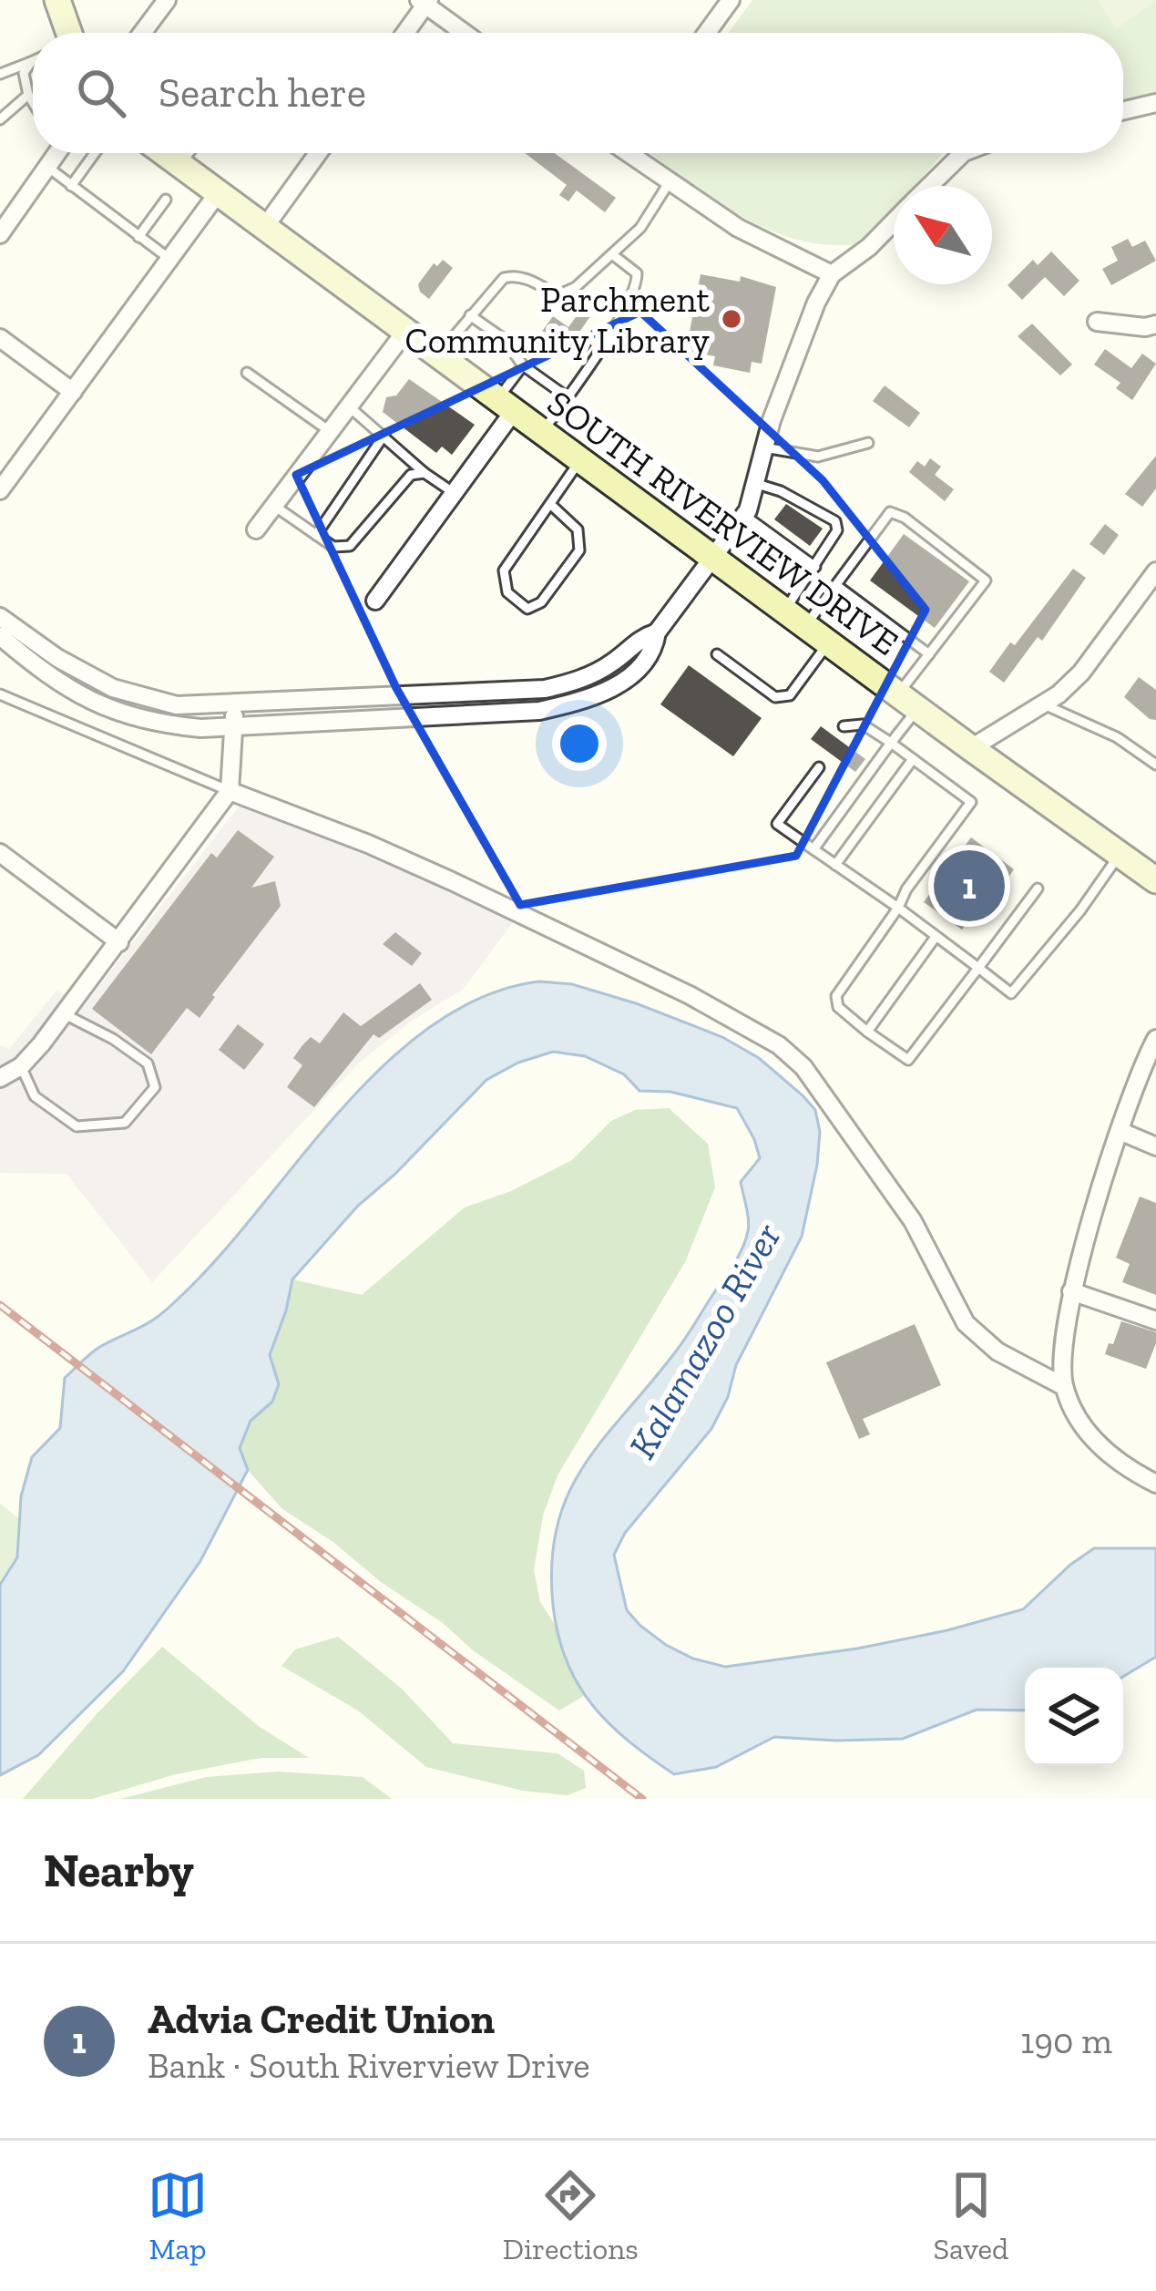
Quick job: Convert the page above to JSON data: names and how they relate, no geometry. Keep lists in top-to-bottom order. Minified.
{"streets":{"street":["SOUTH RIVERVIEW DRIVE"]},"water":["Kalamazoo River"],"places":["Parchment Community Library"],"north":"top left","page":{"search":"Search here","pins":"1","heading":"Nearby","list":[{"mark":"1","name":"Advia Credit Union","note":"Bank · South Riverview Drive","value":"190 m"}],"nav":["Map","Directions","Saved"]}}
